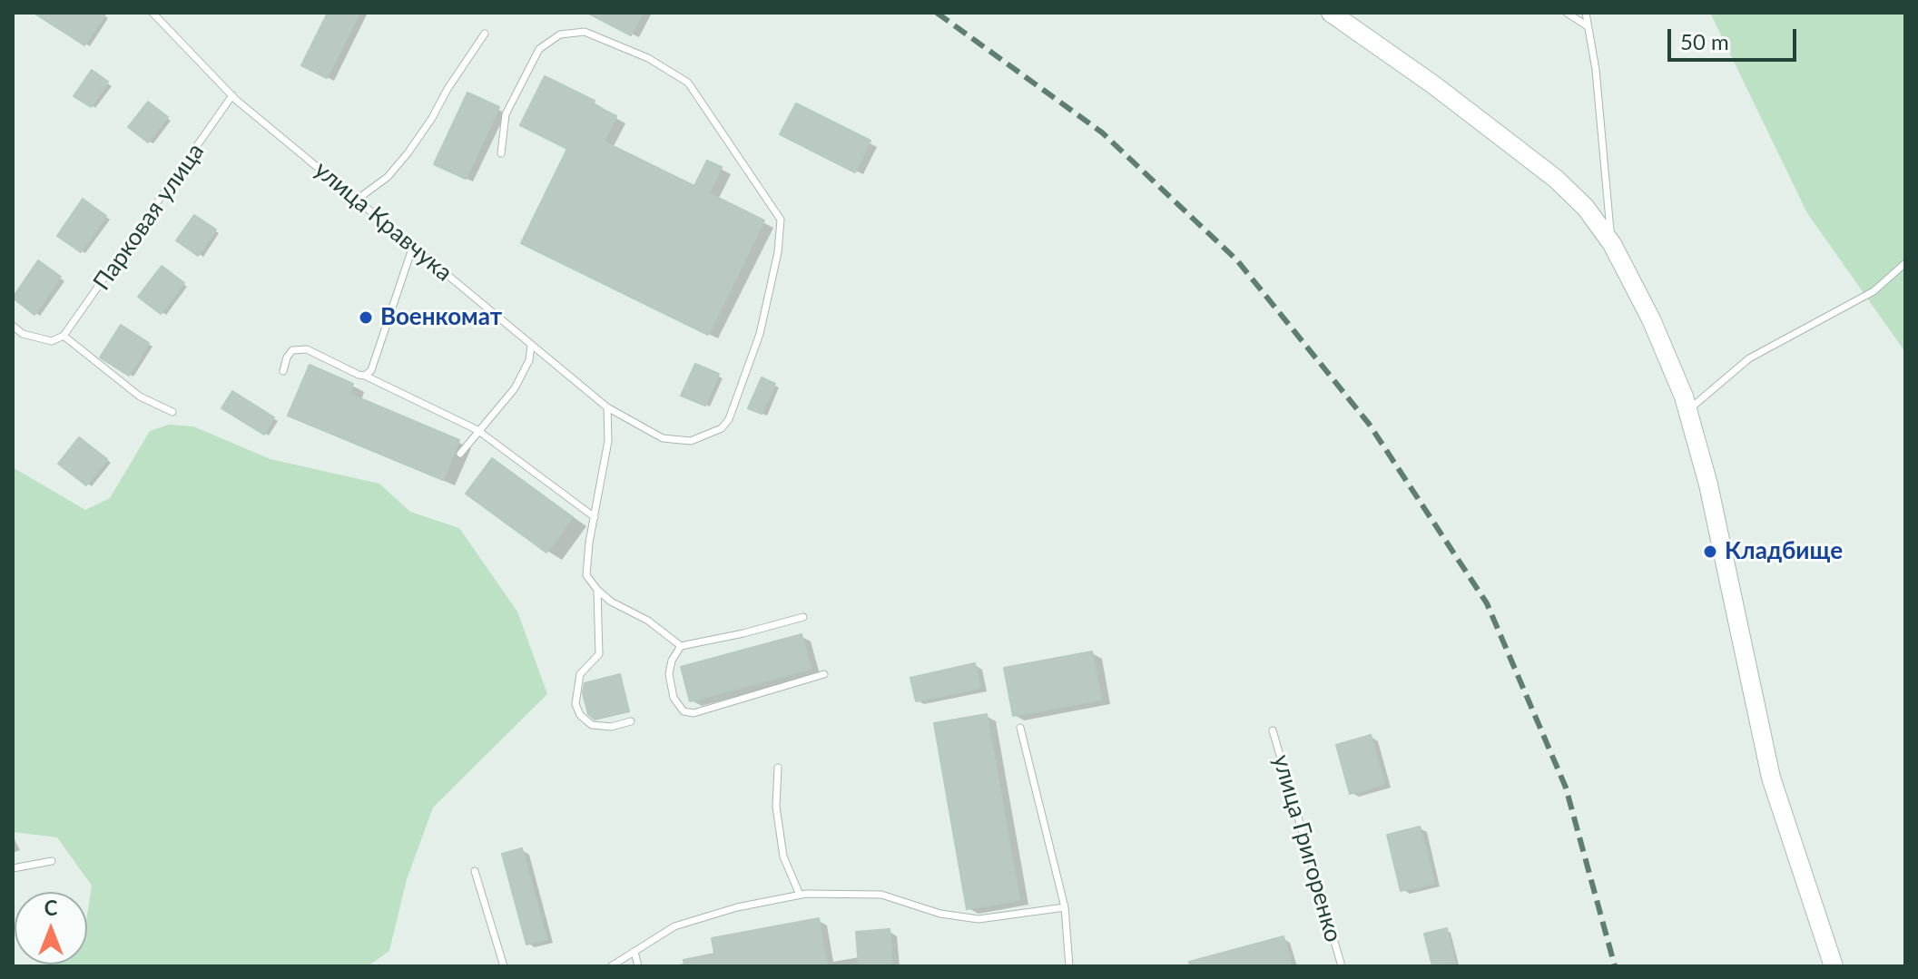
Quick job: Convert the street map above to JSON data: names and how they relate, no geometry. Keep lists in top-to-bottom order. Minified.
{"streets":{"lane":["Парковая улица","улица Кравчука","улица Григоренко"]},"crossings":[["Парковая улица","улица Кравчука"]],"places":["Военкомат","Кладбище"],"scale_bar":"50 m","north":"top"}
